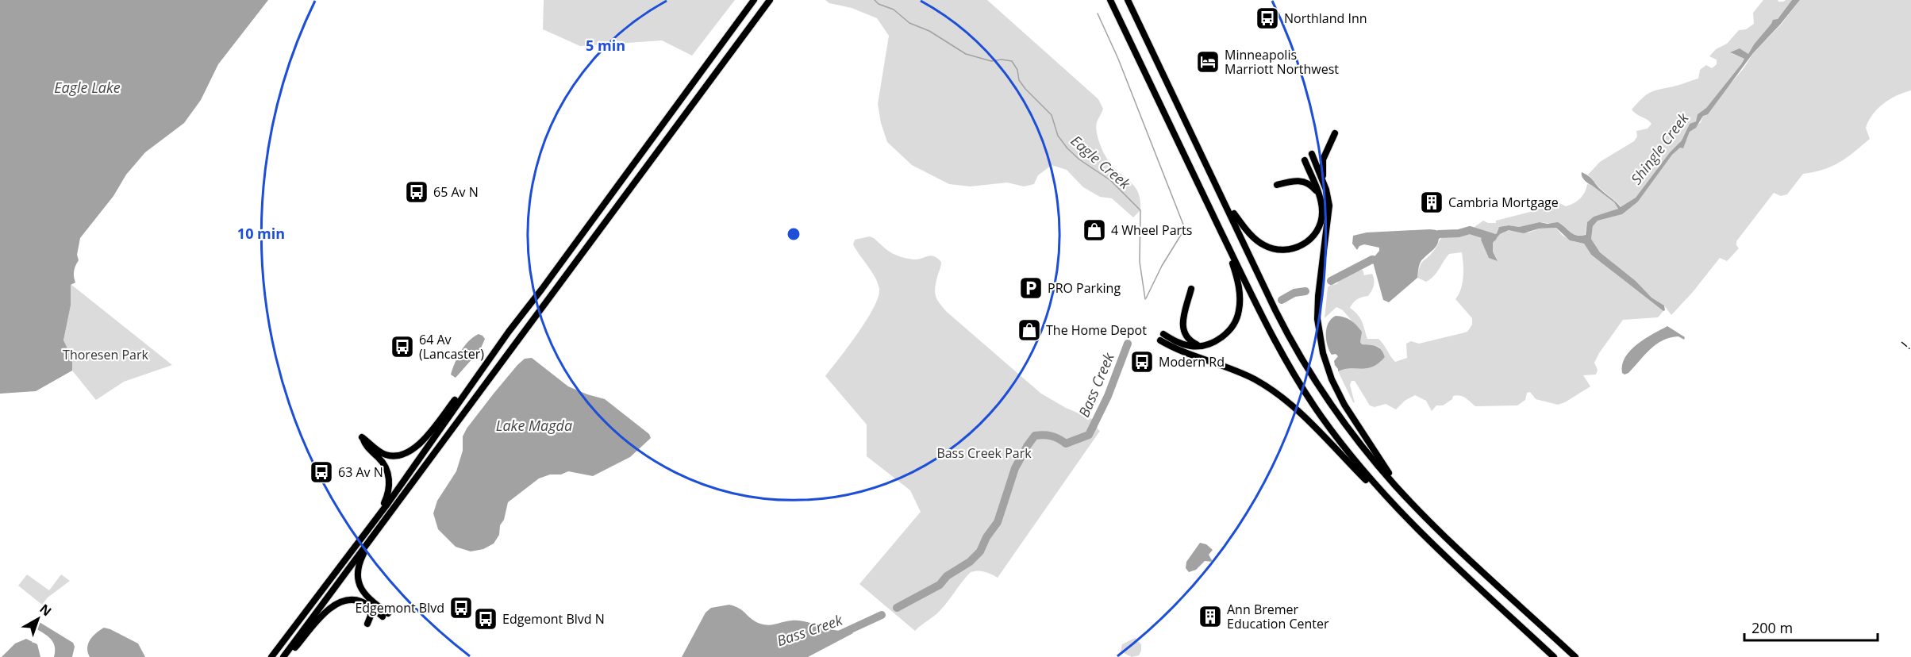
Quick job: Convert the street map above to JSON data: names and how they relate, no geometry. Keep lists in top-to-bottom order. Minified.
{"water":["Eagle Lake","Shingle Creek","Eagle Creek","Bass Creek","Lake Magda"],"parks":["Thoresen Park","Bass Creek Park"],"places":{"bus stop":["Northland Inn","65 Av N","64 Av (Lancaster)","Modern Rd","63 Av N","Edgemont Blvd","Edgemont Blvd N"],"hotel":["Minneapolis Marriott Northwest"],"building":["Cambria Mortgage","Ann Bremer Education Center"],"shop":["4 Wheel Parts","The Home Depot"],"parking":["PRO Parking"]},"scale_bar":"200 m","north":"top right","rings":["5 min","10 min"]}
